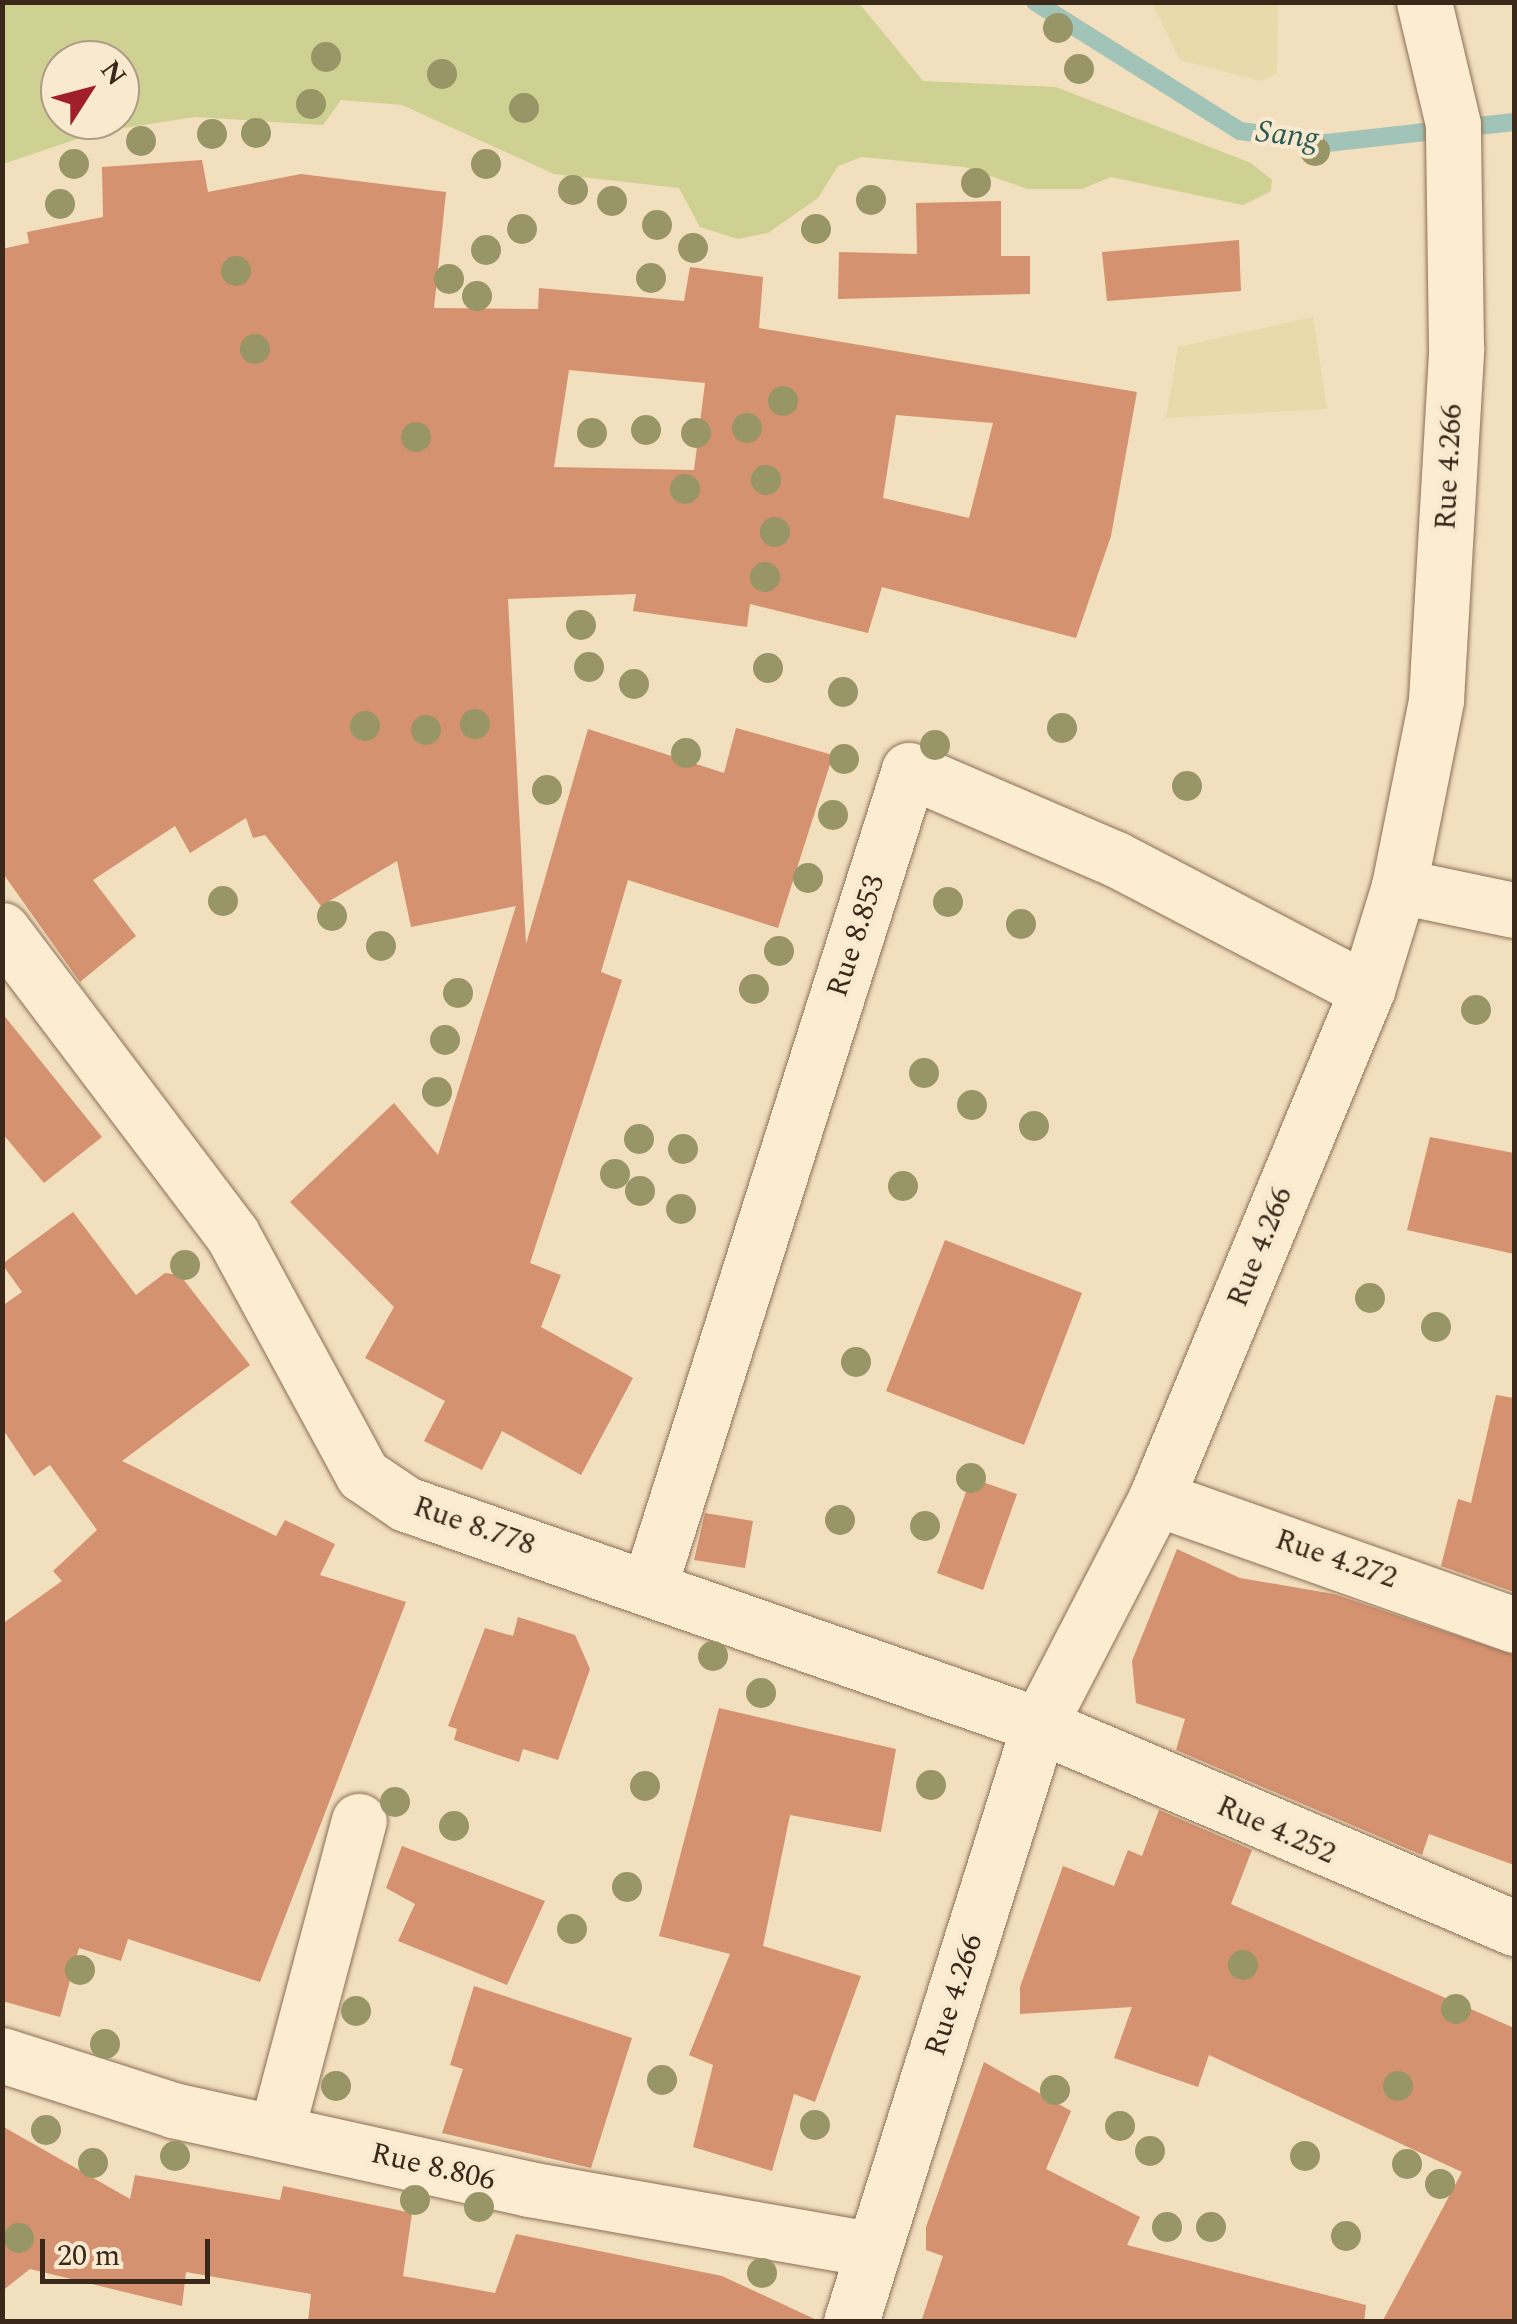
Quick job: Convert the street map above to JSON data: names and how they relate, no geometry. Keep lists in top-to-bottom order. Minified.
{"streets":{"street":["Rue 4.266","Rue 8.853","Rue 8.778","Rue 4.272","Rue 4.252","Rue 8.806"]},"crossings":[["Rue 4.266","Rue 8.853"],["Rue 4.266","Rue 8.778"],["Rue 4.266","Rue 4.272"],["Rue 4.266","Rue 4.252"],["Rue 4.266","Rue 8.806"],["Rue 8.853","Rue 8.778"],["Rue 8.778","Rue 4.252"]],"water":["Sang"],"scale_bar":"20 m","north":"top right"}
